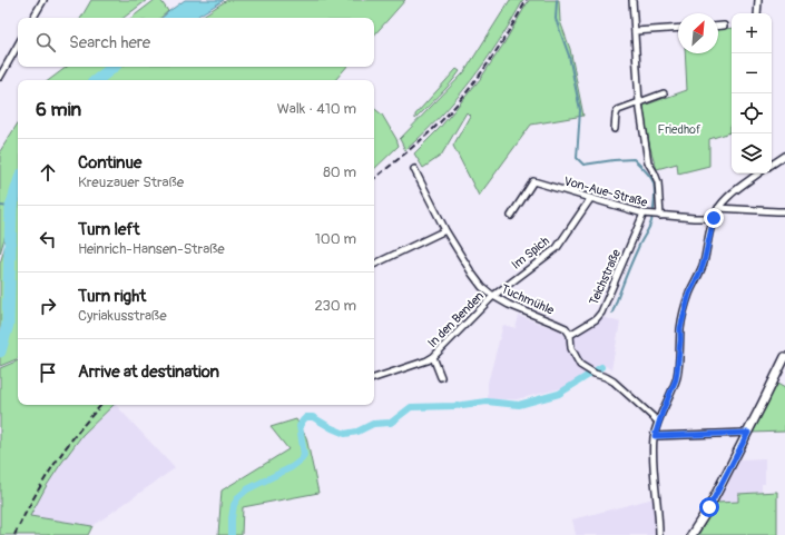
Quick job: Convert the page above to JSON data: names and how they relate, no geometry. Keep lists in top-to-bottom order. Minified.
{"streets":{"street":["Von-Aue-Straße","Im Spich","Teichstraße","Tuchmühle","In den Benden"]},"crossings":[["Von-Aue-Straße","Im Spich"],["Von-Aue-Straße","Teichstraße"],["Im Spich","Tuchmühle"],["Im Spich","In den Benden"],["Teichstraße","Tuchmühle"],["Tuchmühle","In den Benden"]],"parks":["Friedhof"],"north":"top right","page":{"map_buttons":["+","−"],"search":"Search here","heading":["6 min","Walk · 410 m"],"list":[["Continue","Kreuzauer Straße","80 m"],["Turn left","Heinrich-Hansen-Straße","100 m"],["Turn right","Cyriakusstraße","230 m"],"Arrive at destination"]}}
